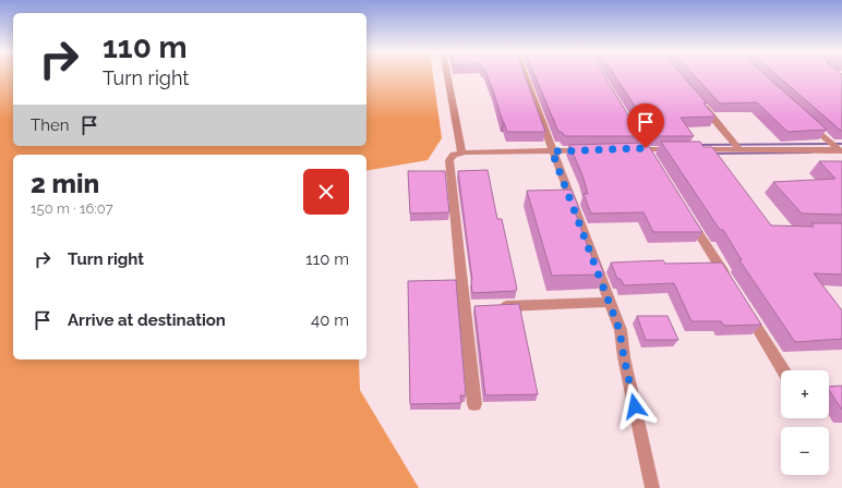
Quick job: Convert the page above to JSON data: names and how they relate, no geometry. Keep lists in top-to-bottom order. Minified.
{"page":{"turn":["110 m","Turn right"],"then":"Then","heading":["2 min","150 m · 16:07"],"list":[{"name":"Turn right","value":"110 m"},{"name":"Arrive at destination","value":"40 m"}],"map_buttons":["+","−"]}}
